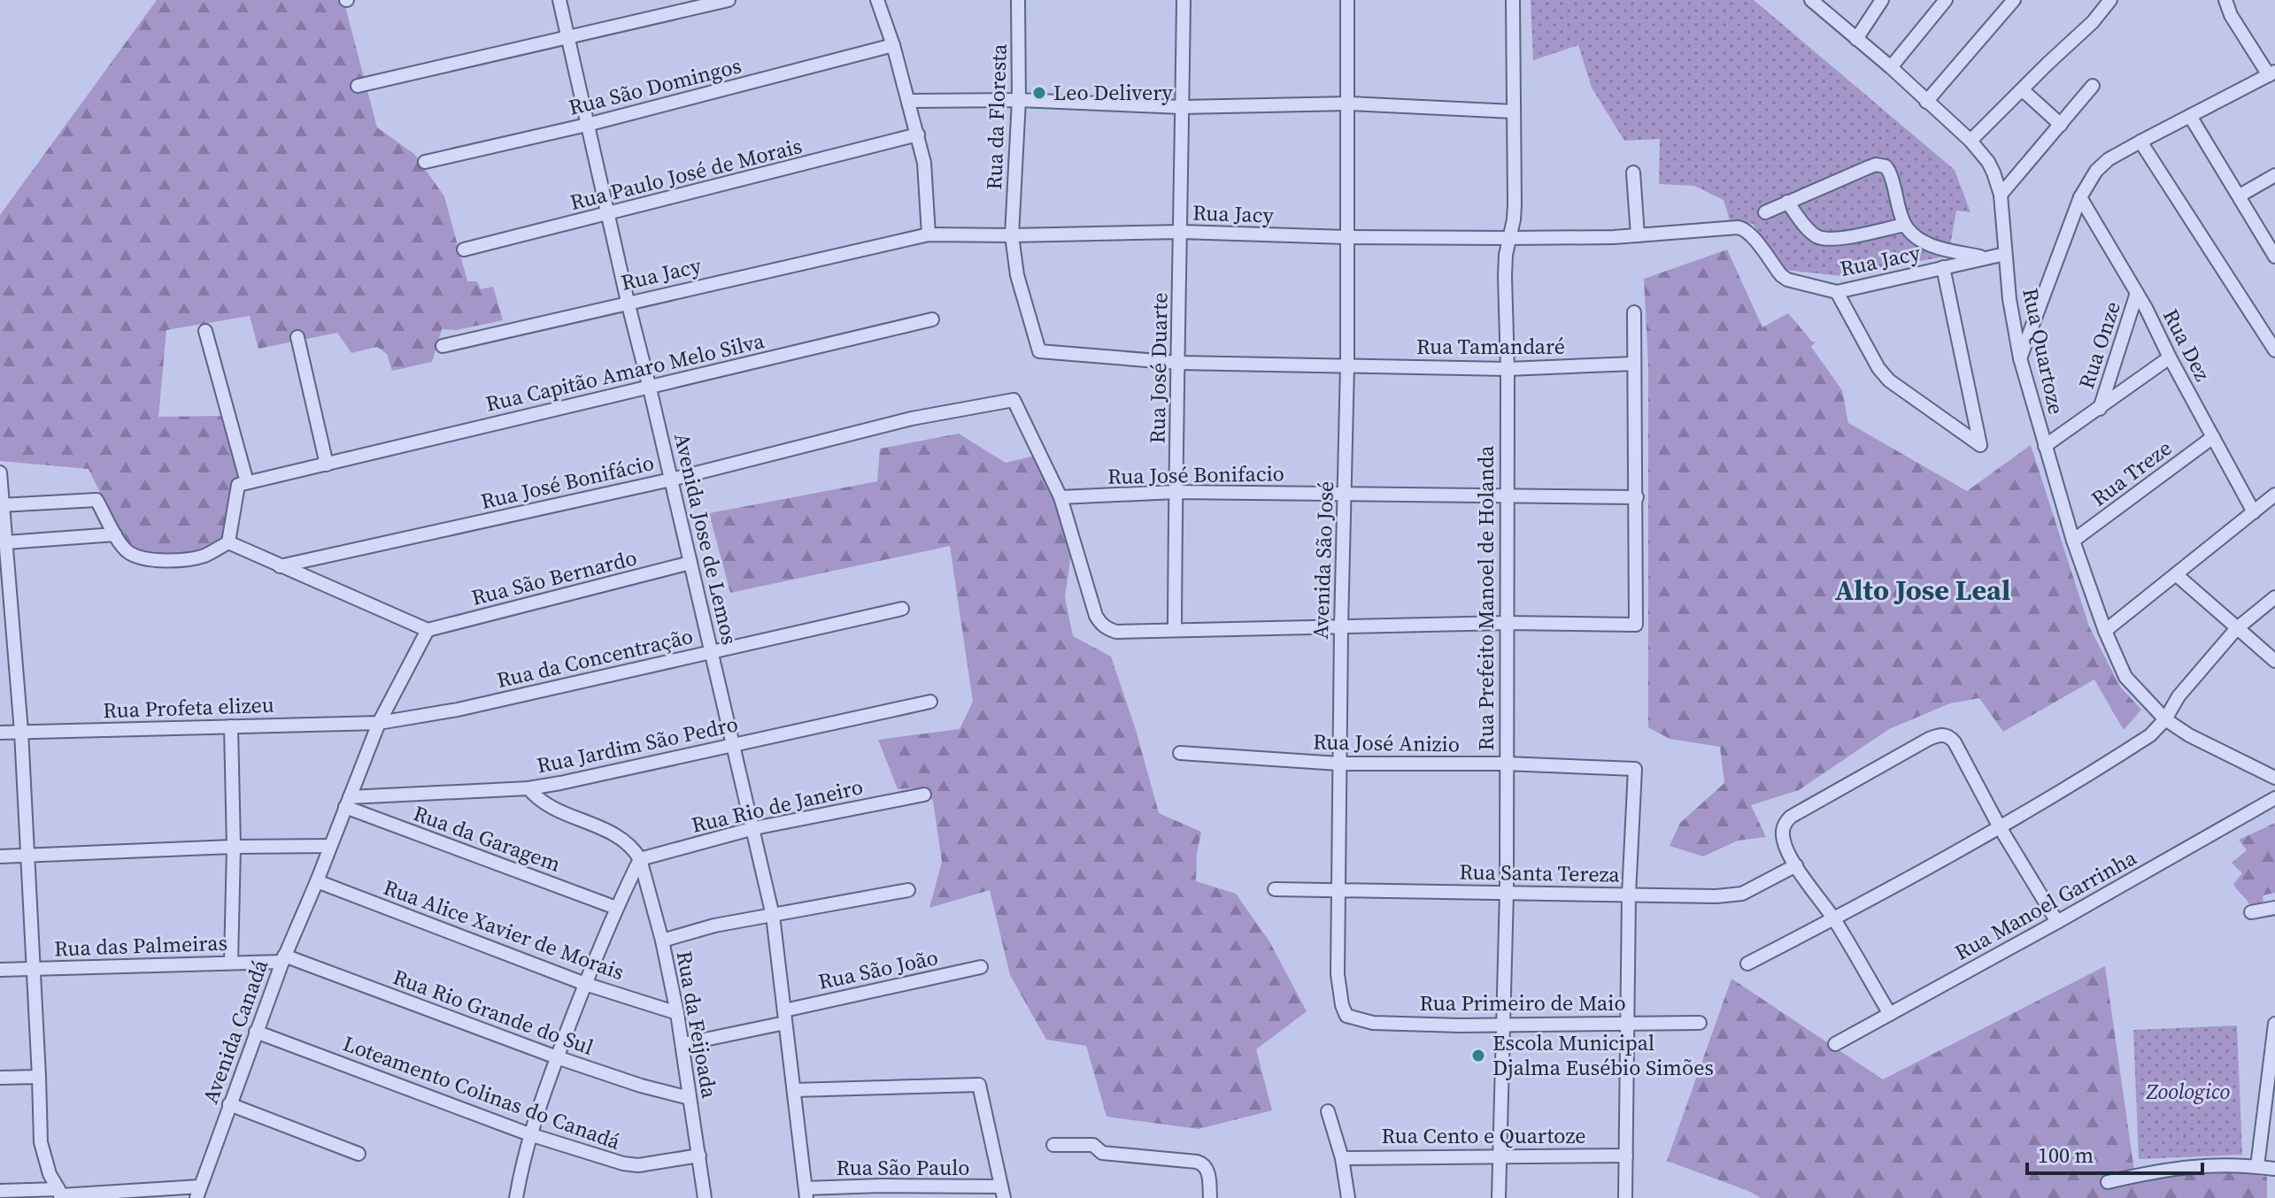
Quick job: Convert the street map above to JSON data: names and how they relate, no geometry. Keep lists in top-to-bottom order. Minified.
{"streets":{"street":["Rua São Domingos","Rua da Floresta","Rua Paulo José de Morais","Rua Jacy","Rua Onze","Rua Dez","Rua Tamandaré","Rua Quartoze","Rua José Duarte","Rua Capitão Amaro Melo Silva","Rua Treze","Rua José Bonifacio","Rua José Bonifácio","Avenida Jose de Lemos","Avenida São José","Rua São Bernardo","Rua Prefeito Manoel de Holanda","Rua da Concentração","Rua Profeta elizeu","Rua José Anizio","Rua Jardim São Pedro","Rua Rio de Janeiro","Rua da Garagem","Rua Santa Tereza","Rua Manoel Garrinha","Rua Alice Xavier de Morais","Rua das Palmeiras","Rua São João","Rua Primeiro de Maio","Rua Rio Grande do Sul","Rua da Feijoada","Avenida Canadá","Loteamento Colinas do Canadá","Rua Cento e Quartoze","Rua São Paulo"]},"crossings":[["Rua São Domingos","Avenida Jose de Lemos"],["Rua da Floresta","Rua Jacy"],["Rua da Floresta","Rua Tamandaré"],["Rua Paulo José de Morais","Avenida Jose de Lemos"],["Rua Jacy","Rua Quartoze"],["Rua Jacy","Rua José Duarte"],["Rua Jacy","Avenida Jose de Lemos"],["Rua Jacy","Avenida São José"],["Rua Jacy","Rua Prefeito Manoel de Holanda"],["Rua Onze","Rua Dez"],["Rua Dez","Rua Treze"],["Rua Tamandaré","Rua José Duarte"],["Rua Tamandaré","Avenida São José"],["Rua Tamandaré","Rua Prefeito Manoel de Holanda"],["Rua Quartoze","Rua Treze"],["Rua José Duarte","Rua José Bonifacio"],["Rua Capitão Amaro Melo Silva","Avenida Jose de Lemos"],["Rua José Bonifacio","Rua José Bonifácio"],["Rua José Bonifacio","Avenida São José"],["Rua José Bonifacio","Rua Prefeito Manoel de Holanda"],["Rua José Bonifácio","Avenida Jose de Lemos"],["Avenida Jose de Lemos","Rua São Bernardo"],["Avenida Jose de Lemos","Rua da Concentração"],["Avenida Jose de Lemos","Rua Jardim São Pedro"],["Avenida Jose de Lemos","Rua Rio de Janeiro"],["Avenida Jose de Lemos","Rua São João"],["Avenida São José","Rua José Anizio"],["Avenida São José","Rua Santa Tereza"],["Avenida São José","Rua Primeiro de Maio"],["Rua São Bernardo","Avenida Canadá"],["Rua Prefeito Manoel de Holanda","Rua José Anizio"],["Rua Prefeito Manoel de Holanda","Rua Santa Tereza"],["Rua Prefeito Manoel de Holanda","Rua Primeiro de Maio"],["Rua Prefeito Manoel de Holanda","Rua Cento e Quartoze"],["Rua da Concentração","Rua Profeta elizeu"],["Rua da Concentração","Avenida Canadá"],["Rua Profeta elizeu","Avenida Canadá"],["Rua José Anizio","Rua Santa Tereza"],["Rua Jardim São Pedro","Rua da Garagem"],["Rua Jardim São Pedro","Avenida Canadá"],["Rua Rio de Janeiro","Rua da Feijoada"],["Rua da Garagem","Avenida Canadá"],["Rua Alice Xavier de Morais","Rua da Feijoada"],["Rua Alice Xavier de Morais","Avenida Canadá"],["Rua das Palmeiras","Rua Rio Grande do Sul"],["Rua das Palmeiras","Avenida Canadá"],["Rua São João","Rua da Feijoada"],["Rua Rio Grande do Sul","Rua da Feijoada"],["Rua Rio Grande do Sul","Avenida Canadá"],["Rua da Feijoada","Loteamento Colinas do Canadá"],["Avenida Canadá","Loteamento Colinas do Canadá"]],"districts":["Alto Jose Leal"],"parks":["Zoologico"],"places":["Leo Delivery","Escola Municipal Djalma Eusébio Simões"],"scale_bar":"100 m"}
